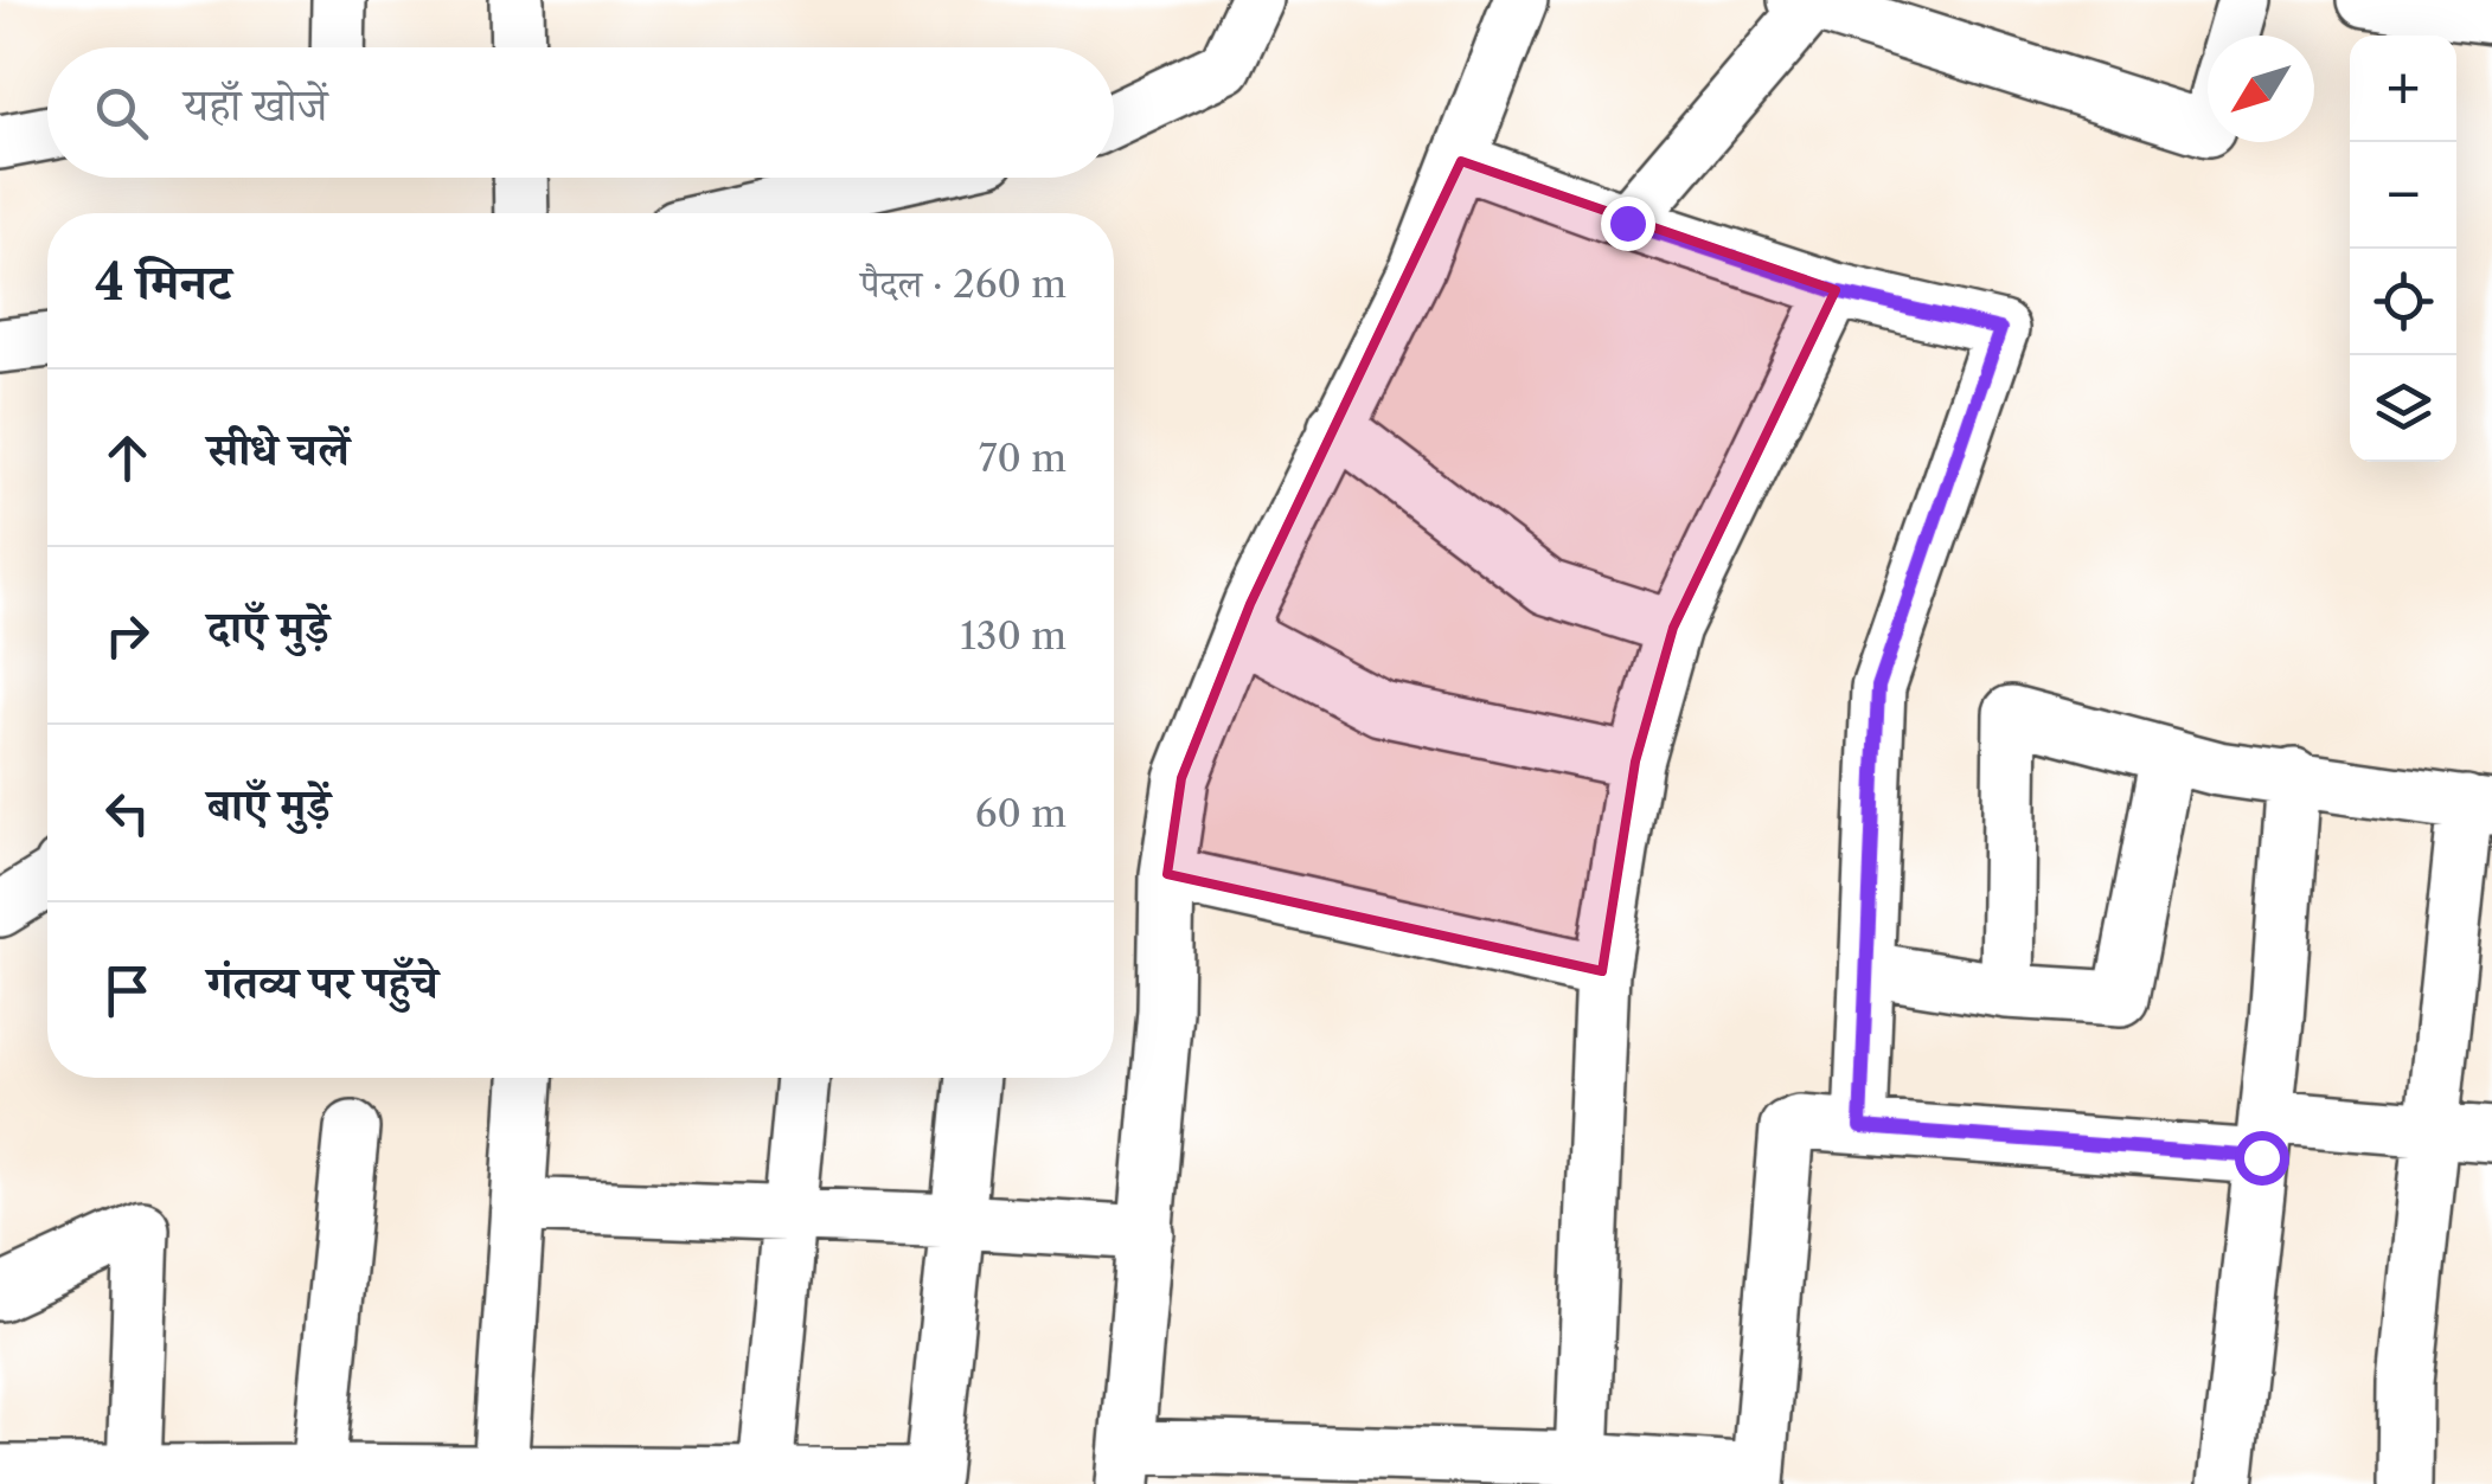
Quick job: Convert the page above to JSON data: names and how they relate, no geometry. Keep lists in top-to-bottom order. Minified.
{"north":"bottom left","page":{"map_buttons":["+","−"],"search":"यहाँ खोजें","heading":["4 मिनट","पैदल · 260 m"],"list":[["सीधे चलें","70 m"],["दाएँ मुड़ें","130 m"],["बाएँ मुड़ें","60 m"],"गंतव्य पर पहुँचे"]}}
